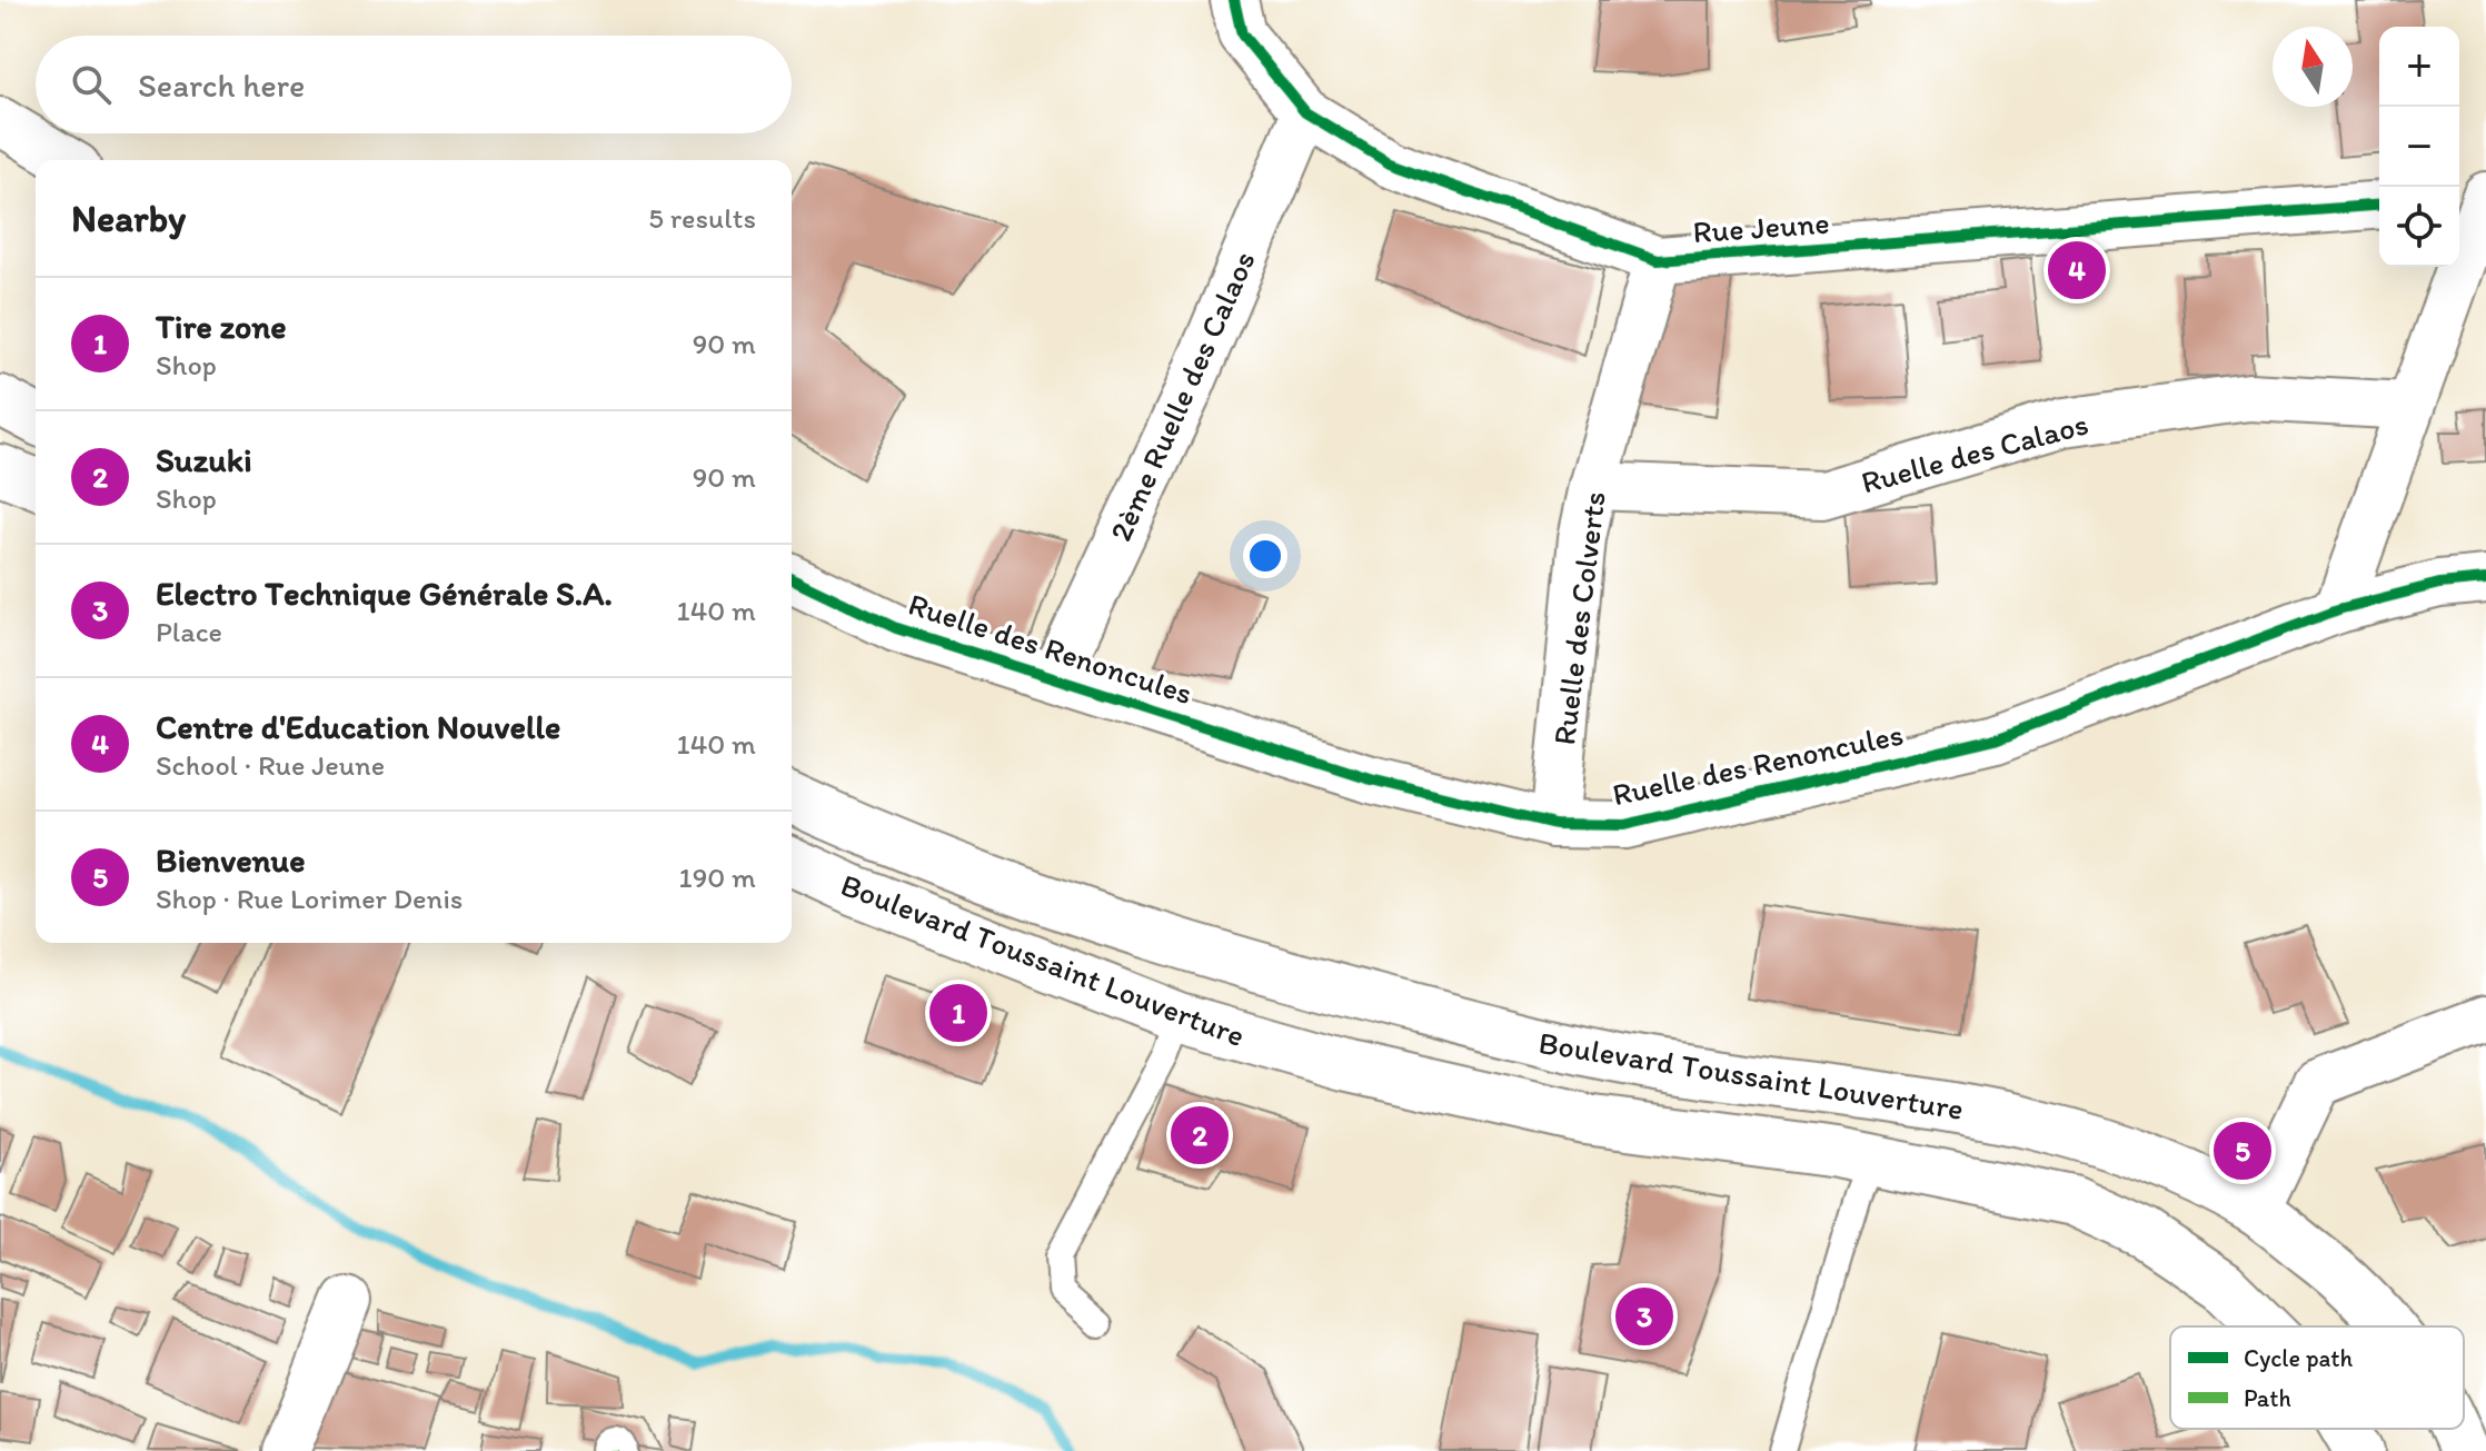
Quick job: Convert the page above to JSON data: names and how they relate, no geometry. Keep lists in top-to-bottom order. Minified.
{"streets":{"main road":["Boulevard Toussaint Louverture"],"street":["Rue Jeune","2ème Ruelle des Calaos","Ruelle des Calaos","Ruelle des Colverts","Ruelle des Renoncules"]},"crossings":[["Rue Jeune","2ème Ruelle des Calaos"],["Rue Jeune","Ruelle des Colverts"],["2ème Ruelle des Calaos","Ruelle des Renoncules"],["Ruelle des Calaos","Ruelle des Colverts"],["Ruelle des Colverts","Ruelle des Renoncules"]],"legend":["Cycle path","Path"],"north":"top","page":{"map_buttons":["+","−"],"search":"Search here","heading":["Nearby","5 results"],"pins":["4","1","2","5","3"],"list":[{"mark":"1","name":"Tire zone","note":"Shop","value":"90 m"},{"mark":"2","name":"Suzuki","note":"Shop","value":"90 m"},{"mark":"3","name":"Electro Technique Générale S.A.","note":"Place","value":"140 m"},{"mark":"4","name":"Centre d'Education Nouvelle","note":"School · Rue Jeune","value":"140 m"},{"mark":"5","name":"Bienvenue","note":"Shop · Rue Lorimer Denis","value":"190 m"}]}}
